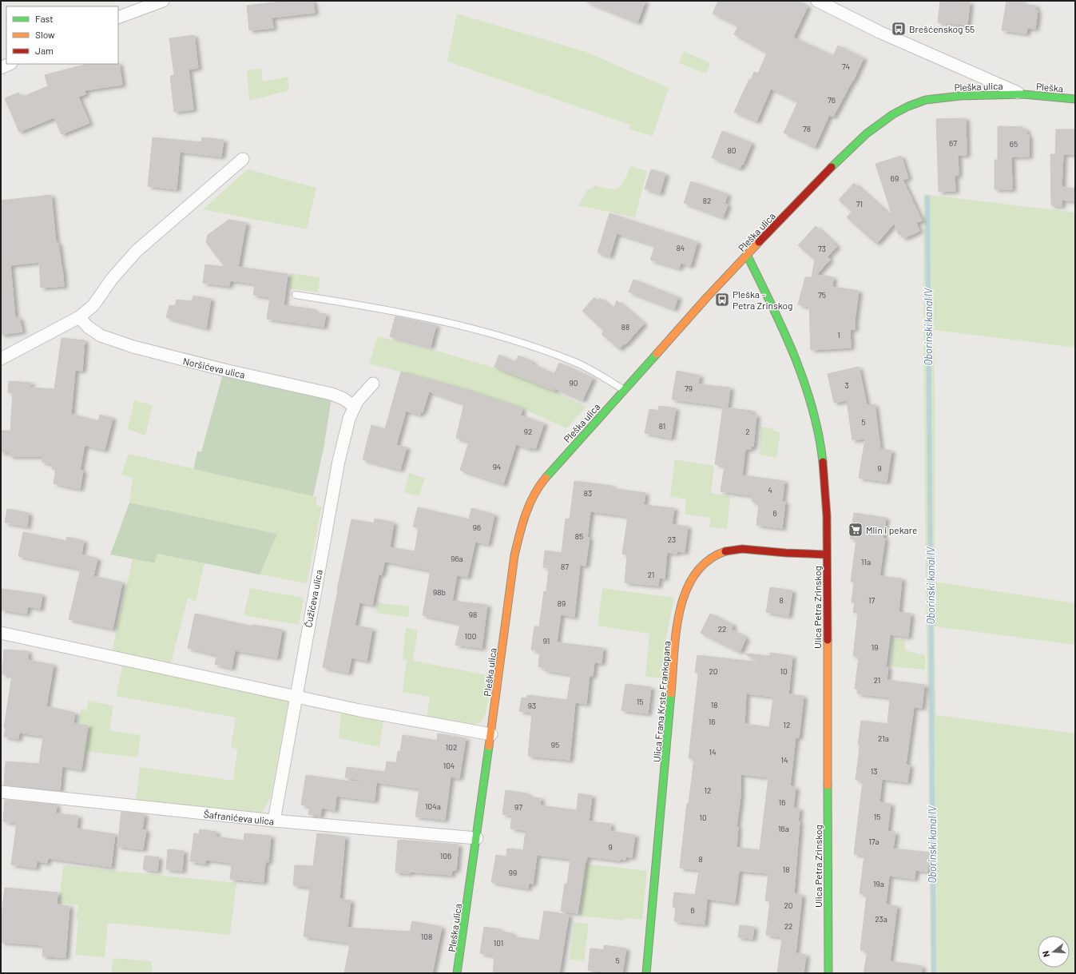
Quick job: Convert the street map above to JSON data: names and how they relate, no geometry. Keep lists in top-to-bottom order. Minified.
{"streets":{"street":["Pleška ulica","Pleška","Noršićeva ulica","Čužićeva ulica","Ulica Petra Zrinskog","Ulica Frana Krste Frankopana","Šafranićeva ulica"]},"crossings":[["Pleška ulica","Pleška"],["Pleška ulica","Ulica Petra Zrinskog"],["Pleška ulica","Šafranićeva ulica"],["Noršićeva ulica","Čužićeva ulica"],["Čužićeva ulica","Šafranićeva ulica"],["Ulica Petra Zrinskog","Ulica Frana Krste Frankopana"]],"water":["Oborinski kanal IV"],"places":{"bus stop":["Brešćenskog 55","Pleška - Petra Zrinskog"],"supermarket":["Mlin i pekare"]},"house_numbers":["74","76","78","67","65","80","69","82","71","84","73","75","88","1","90","3","79","5","81","92","2","94","9","4","83","6","96","85","23","96a","11a","87","21","98b","8","17","89","98","22","100","91","19","20","10","21","15","18","93","16","12","21a","95","102","14","14","104","13","12","16","104a","97","15","10","16a","17a","9","106","8","18","99","19a","20","6","23a","22","108","101","5"],"legend":["Fast","Slow","Jam"],"north":"left"}
